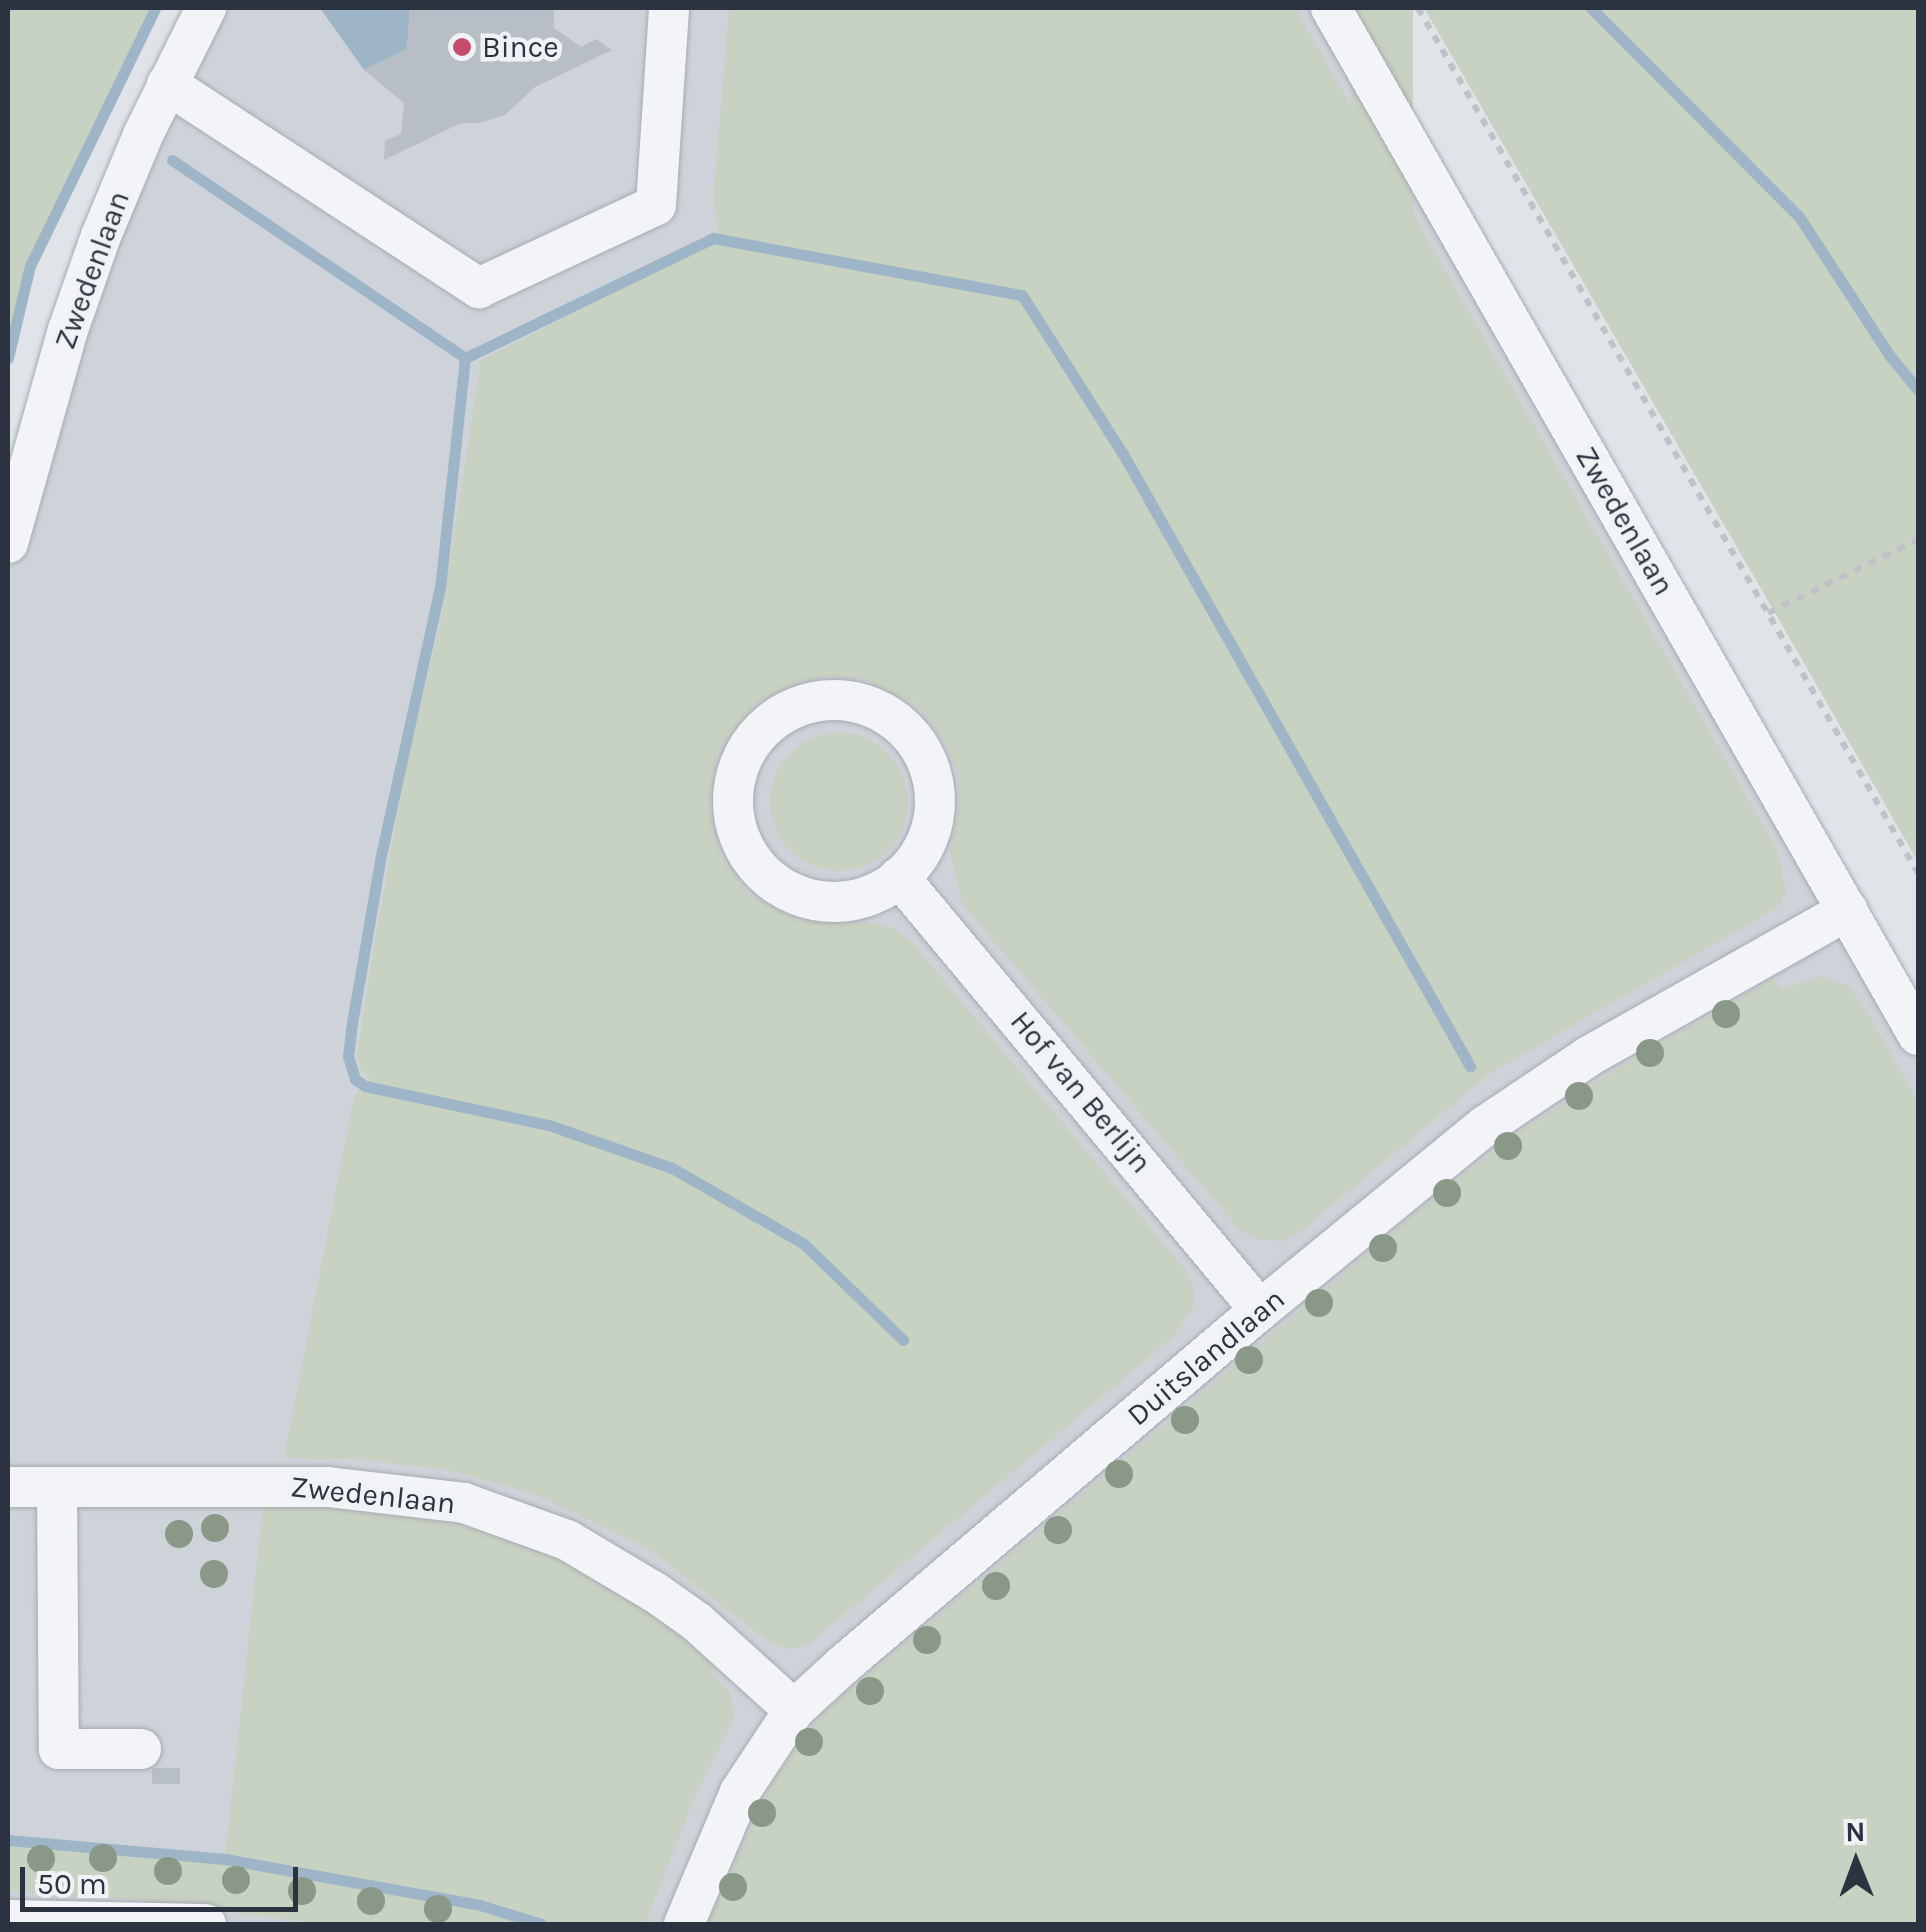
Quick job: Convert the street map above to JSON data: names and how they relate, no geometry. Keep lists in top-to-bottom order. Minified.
{"streets":{"street":["Zwedenlaan","Hof van Berlijn","Duitslandlaan"]},"crossings":[["Zwedenlaan","Duitslandlaan"],["Hof van Berlijn","Duitslandlaan"]],"places":["Bince"],"scale_bar":"50 m","north":"top"}
